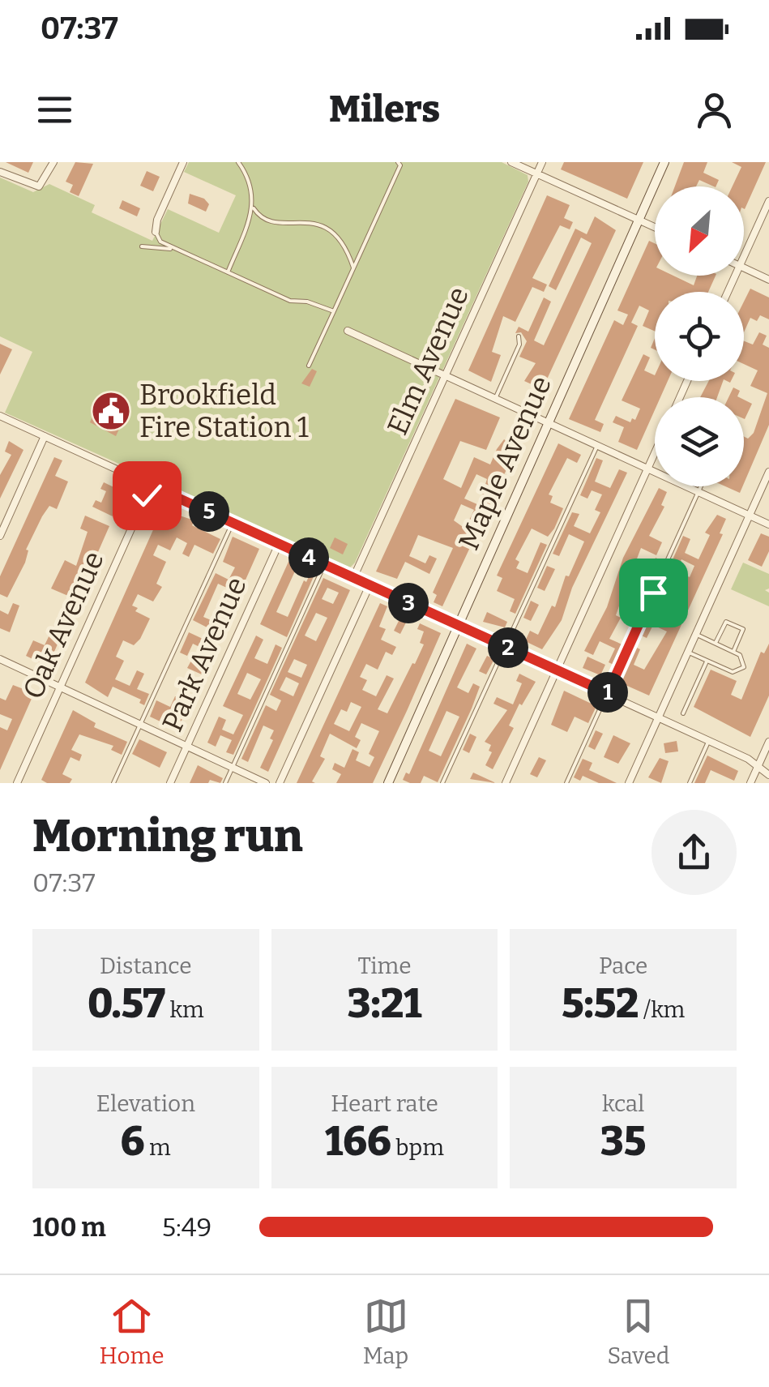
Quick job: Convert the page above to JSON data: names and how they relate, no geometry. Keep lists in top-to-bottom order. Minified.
{"streets":{"street":["Elm Avenue","Maple Avenue","Oak Avenue","Park Avenue"]},"places":{"public building":["Brookfield Fire Station 1"]},"north":"bottom left","page":{"status":"07:37","header":"Milers","pins":["5","4","3","2","1"],"heading":["Morning run","07:37"],"stats":[["Distance","0.57 km"],["Time","3:21"],["Pace","5:52 /km"],["Elevation","6 m"],["Heart rate","166 bpm"],["kcal","35"]],"list":[{"name":"100 m","note":"5:49"}],"tabs":["Home","Map","Saved"]}}
